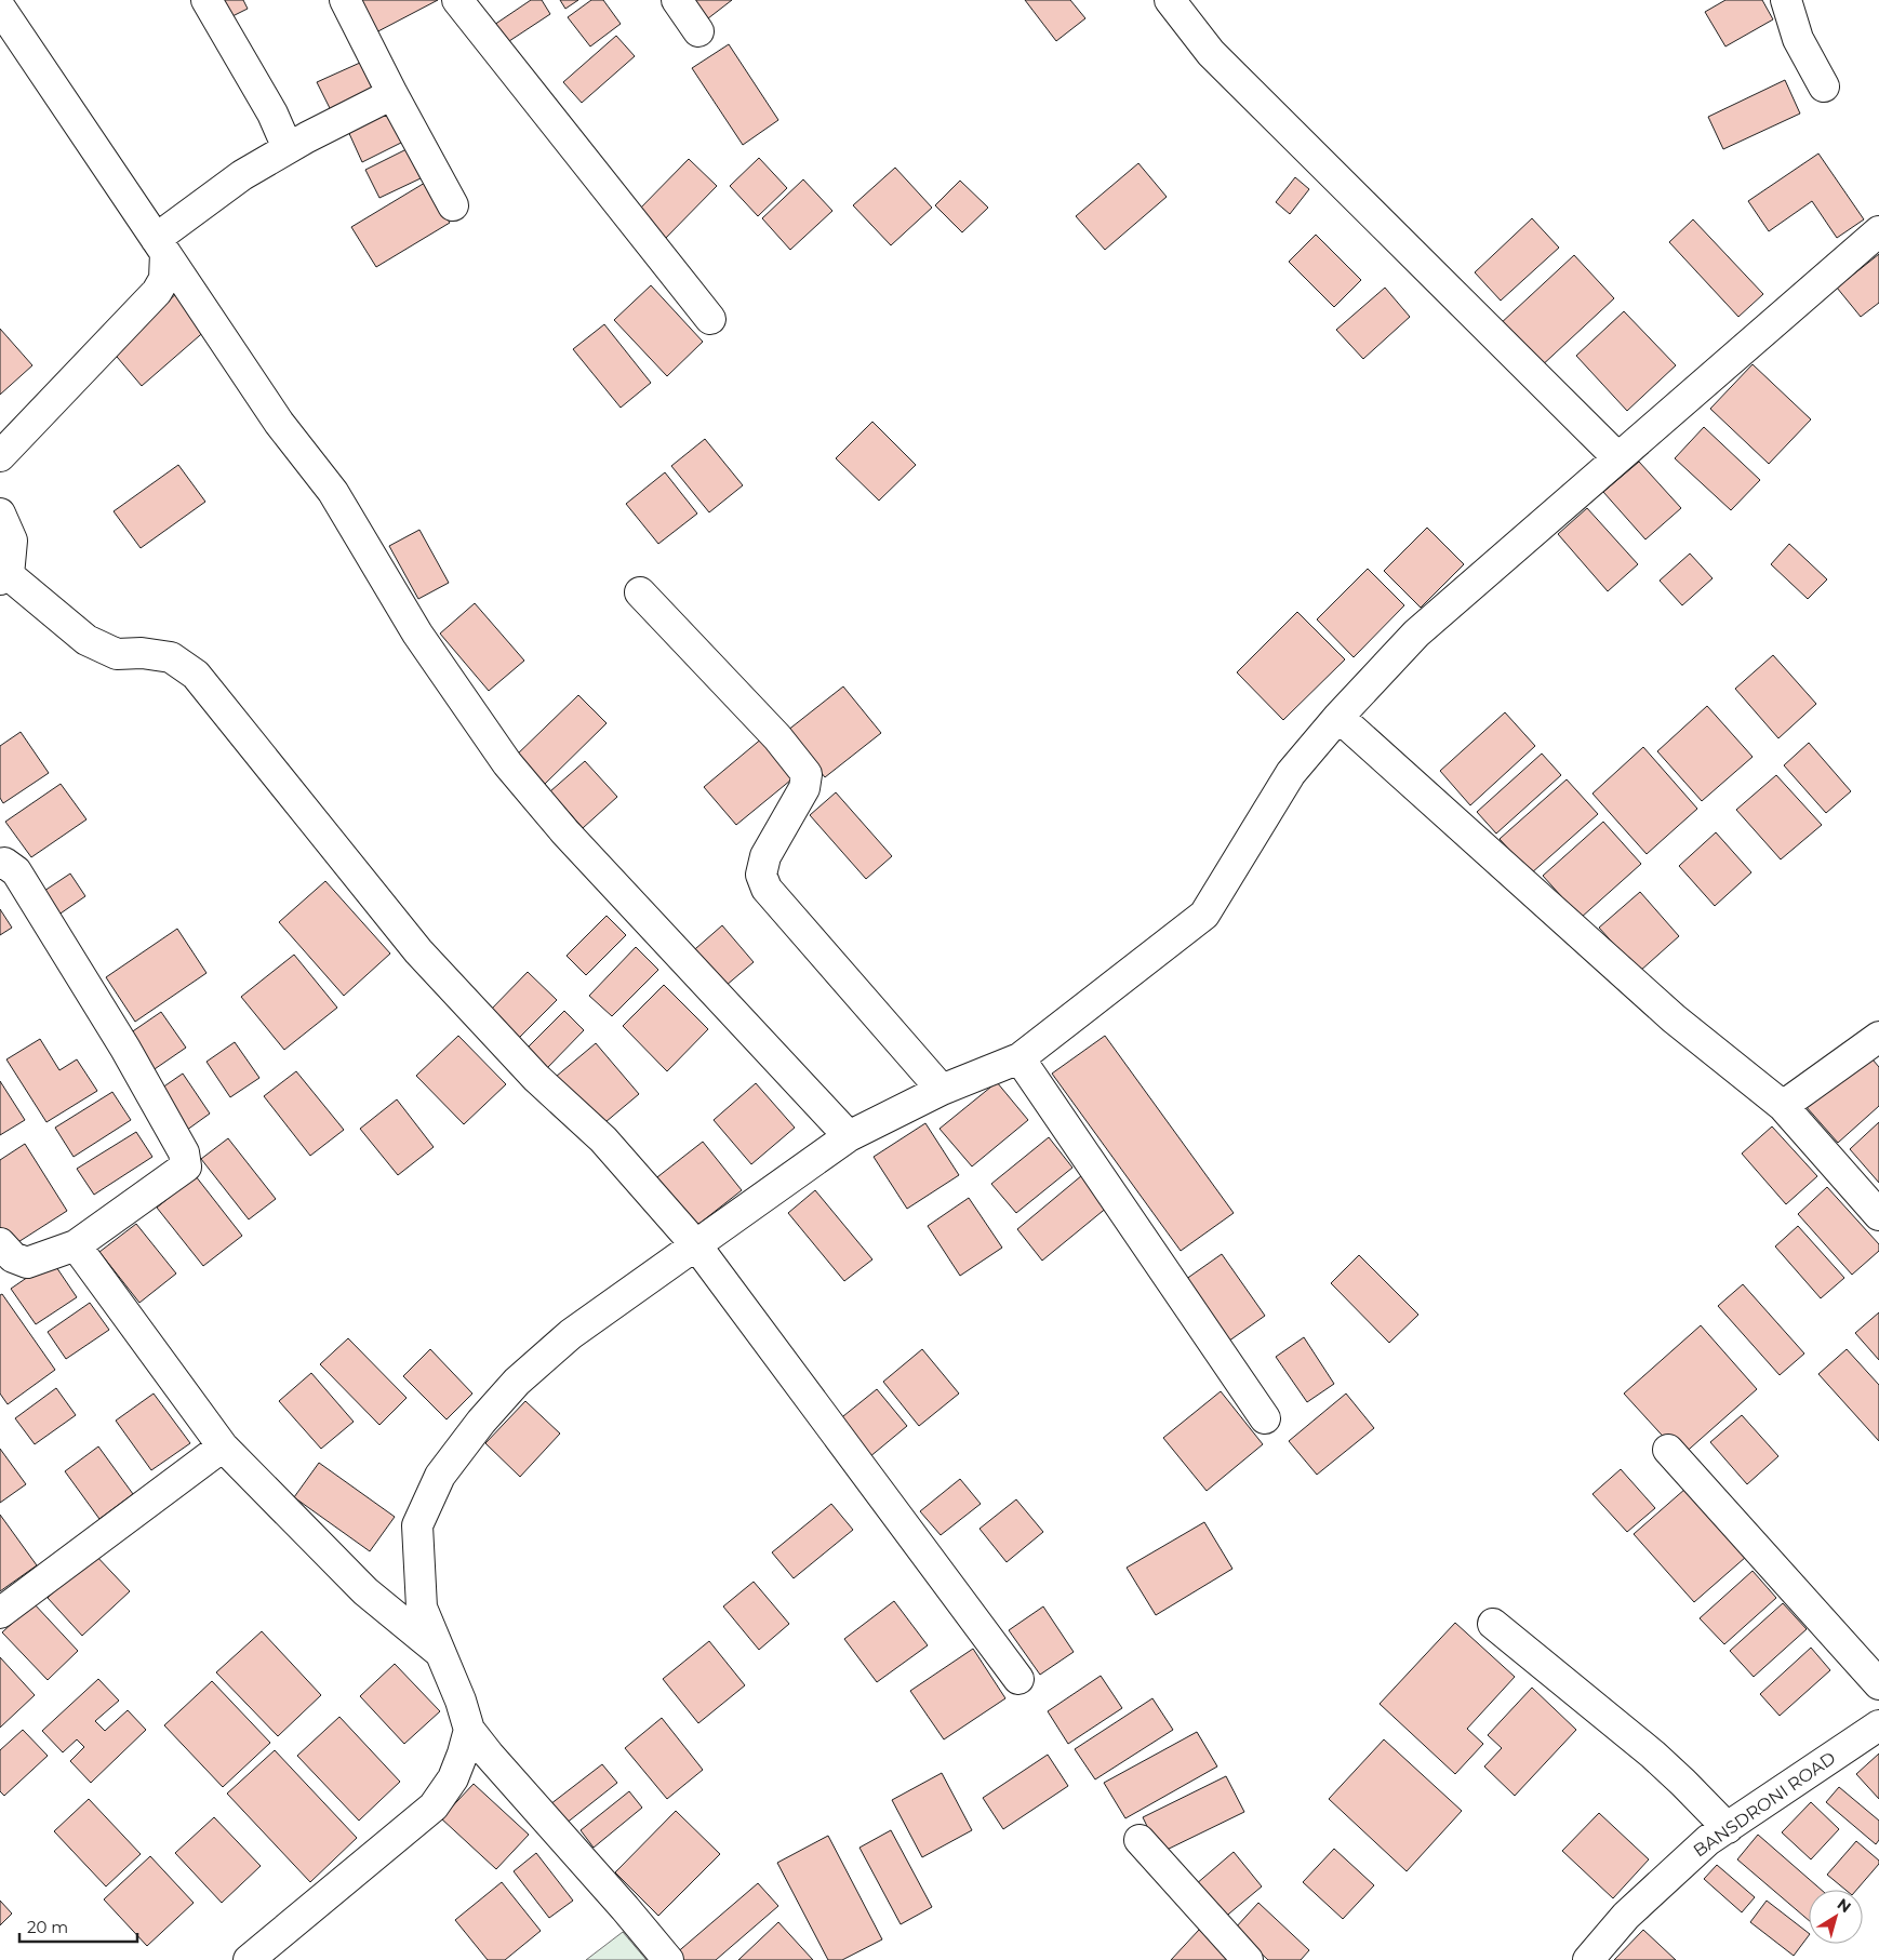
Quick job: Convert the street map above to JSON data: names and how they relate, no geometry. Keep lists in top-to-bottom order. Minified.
{"streets":{"street":["BANSDRONI ROAD"]},"scale_bar":"20 m","north":"top right"}
